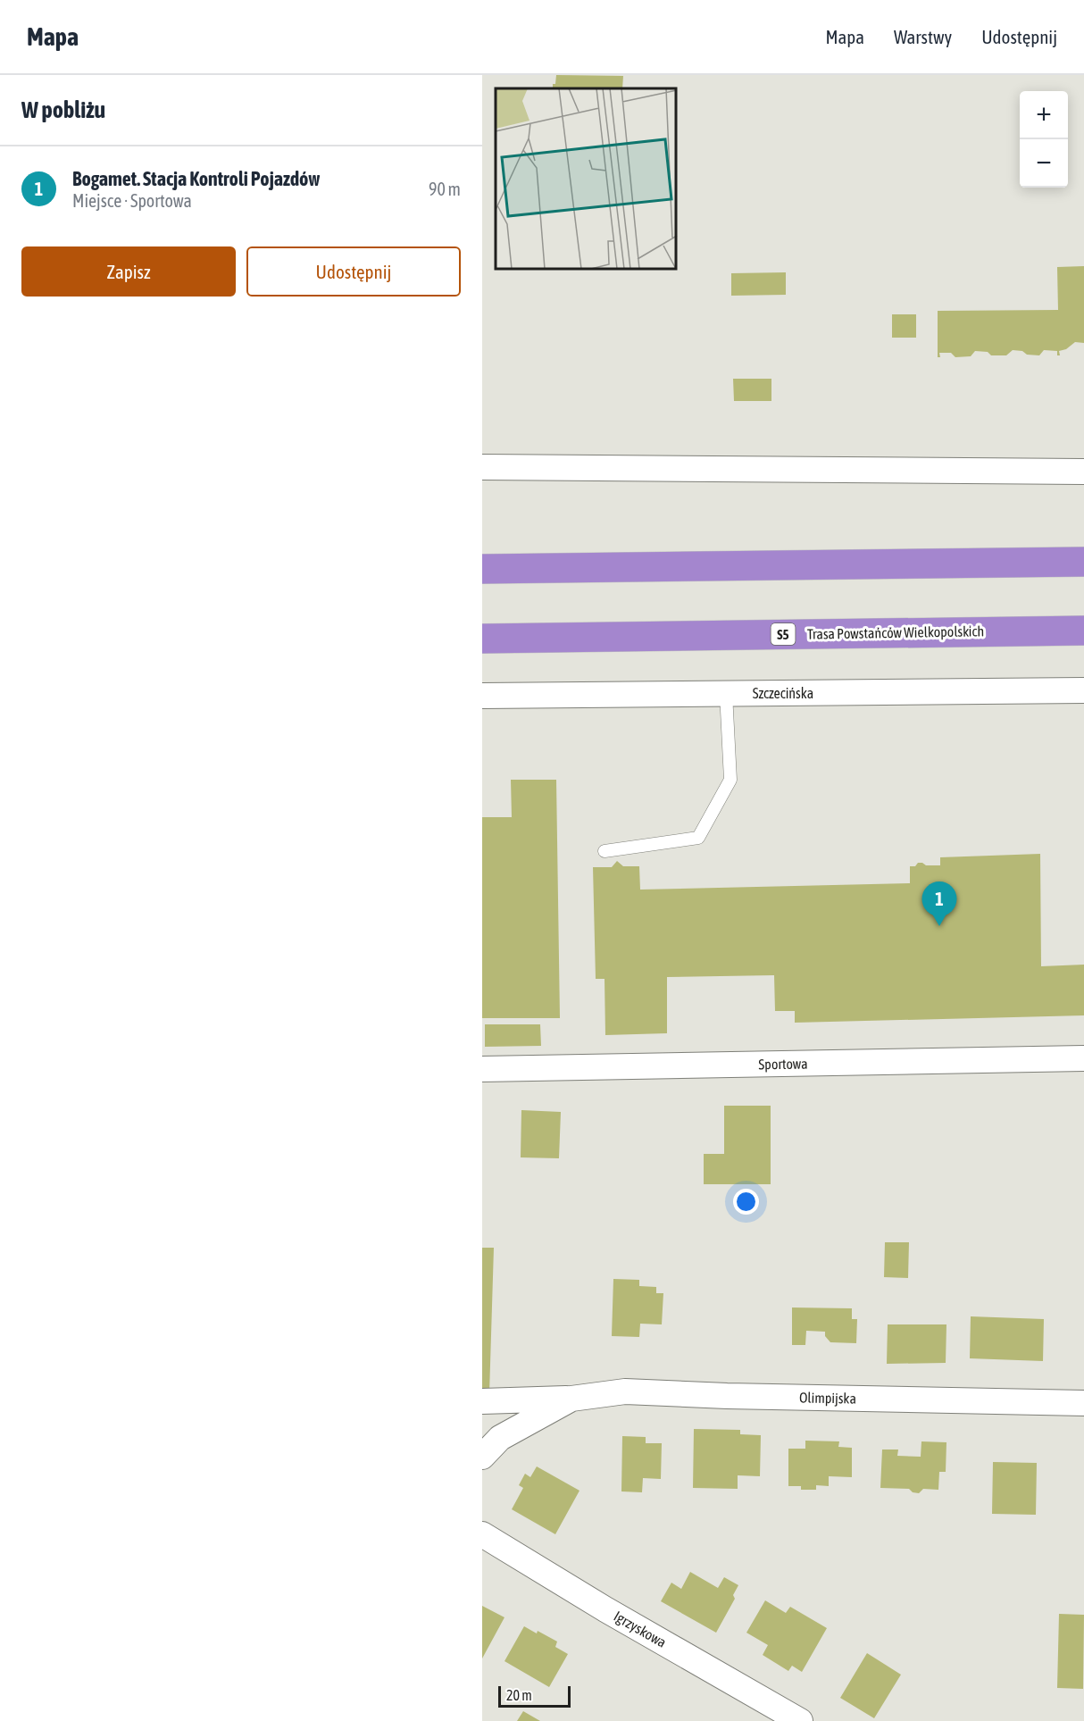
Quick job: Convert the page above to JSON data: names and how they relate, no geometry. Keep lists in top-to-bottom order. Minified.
{"streets":{"highway":["Trasa Powstańców Wielkopolskich","S5"],"street":["Szczecińska","Sportowa","Olimpijska","Igrzyskowa"]},"scale_bar":"20 m","page":{"header":"Mapa","nav":["Mapa","Warstwy","Udostępnij"],"heading":"W pobliżu","map_buttons":["+","−"],"list":[{"mark":"1","name":"Bogamet. Stacja Kontroli Pojazdów","note":"Miejsce · Sportowa","value":"90 m"}],"buttons":["Zapisz","Udostępnij"],"pins":"1","scale":"20 m"}}
